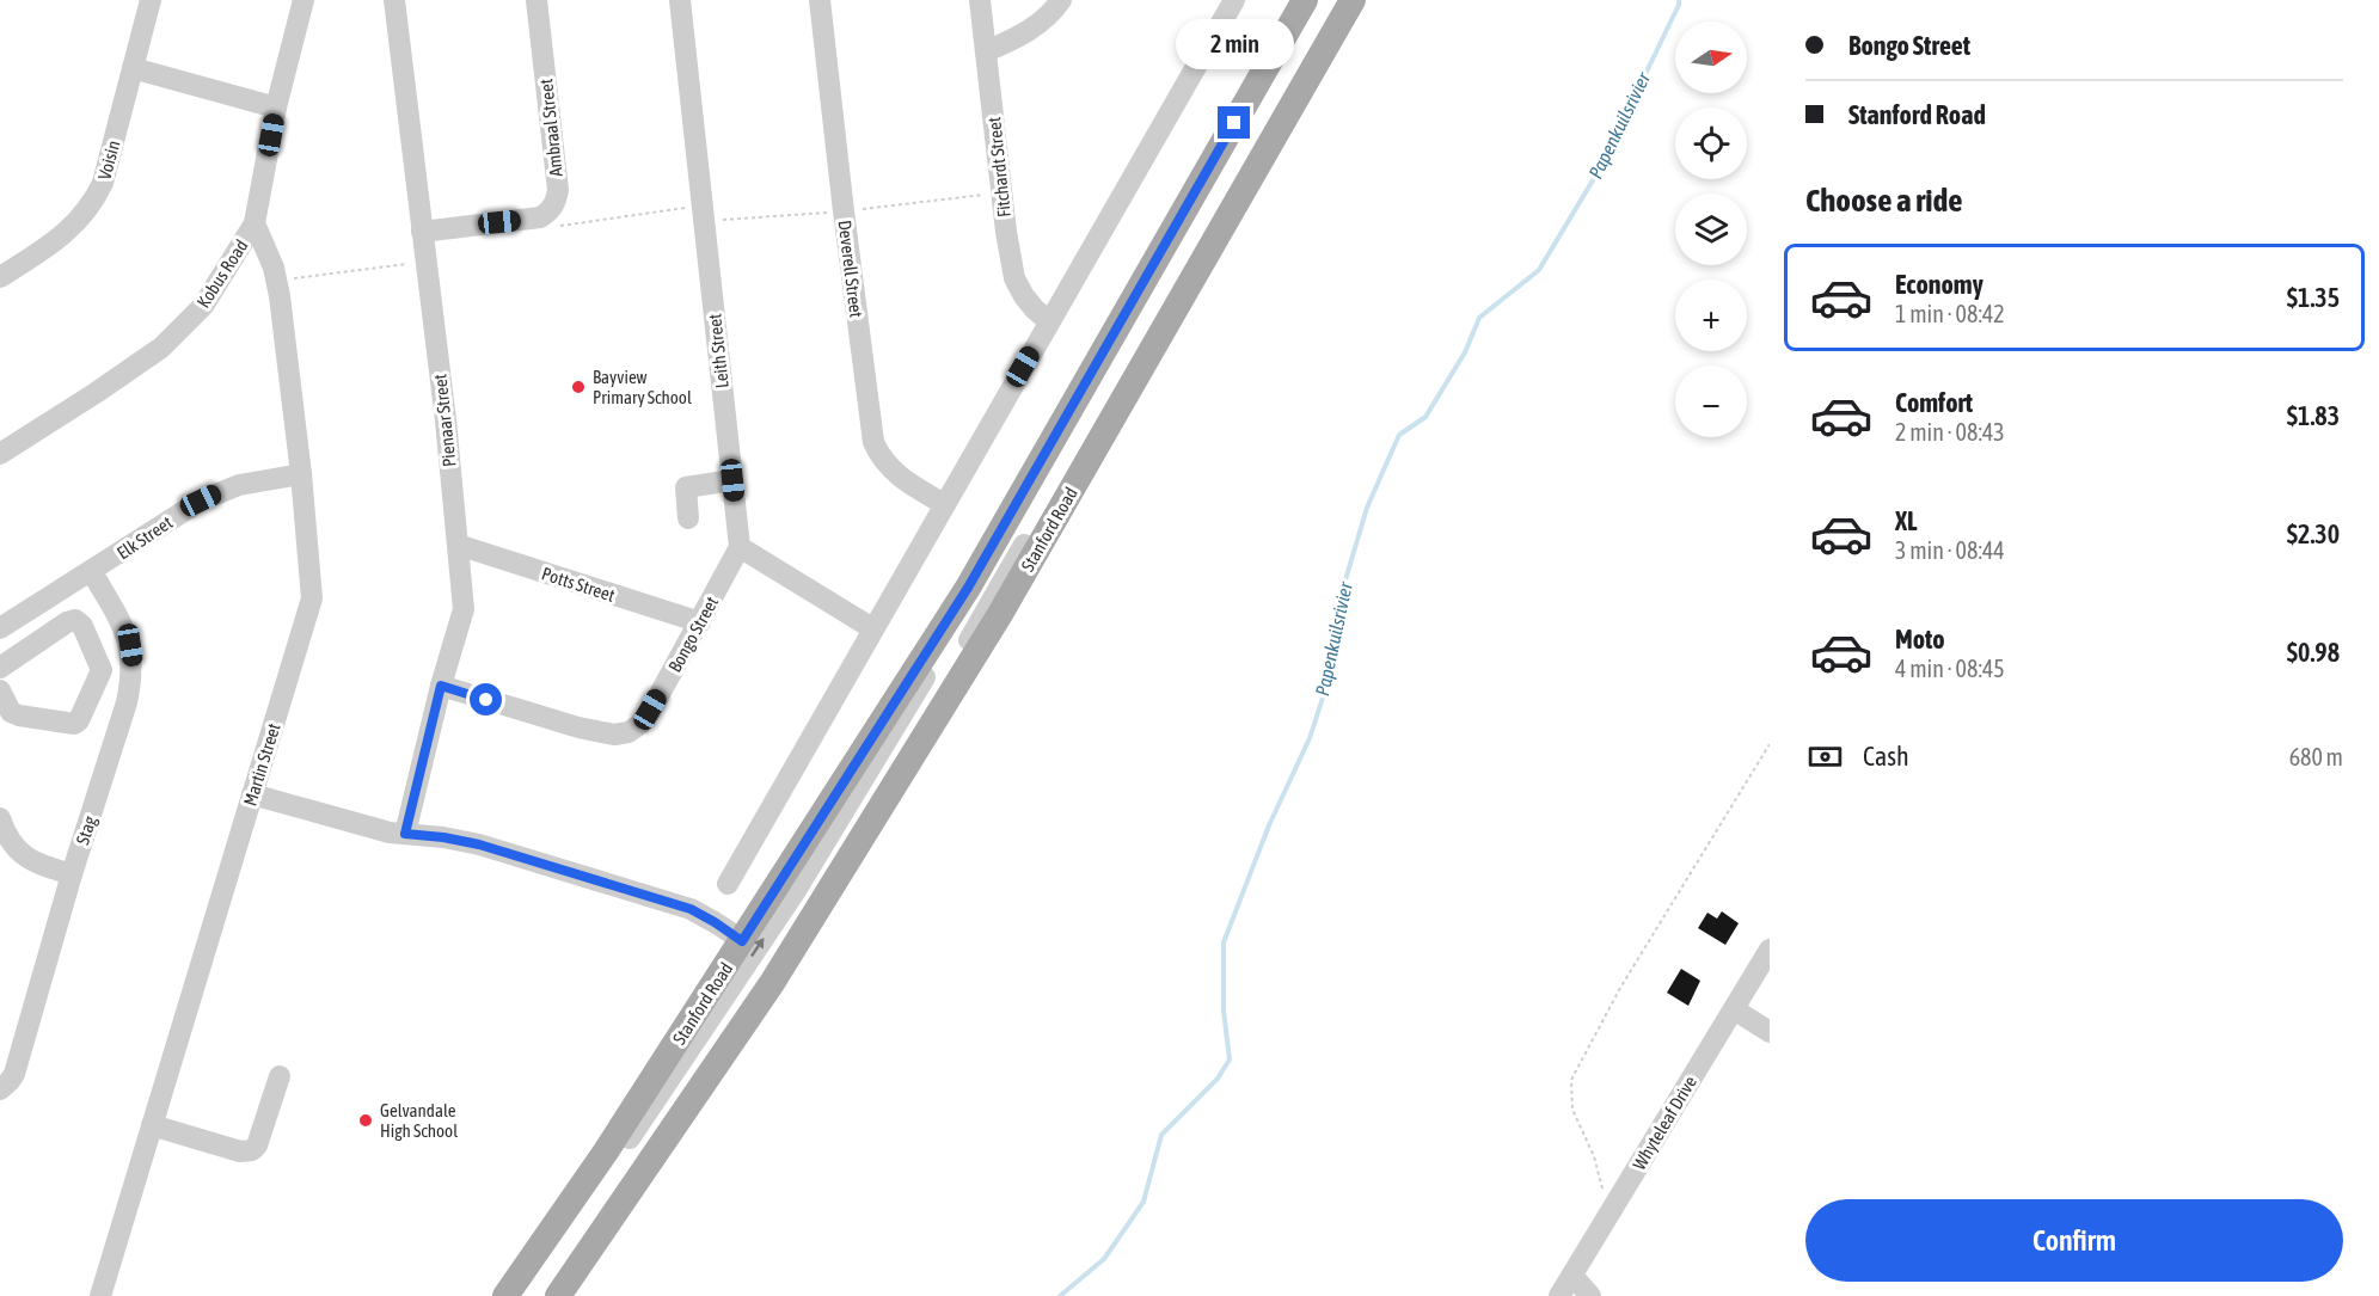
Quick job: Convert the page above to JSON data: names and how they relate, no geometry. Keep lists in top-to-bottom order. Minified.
{"streets":{"main road":["Stanford Road"],"street":["Ambraal Street","Voisin","Fitchardt Street","Deverell Street","Kobus Road","Leith Street","Pienaar Street","Elk Street","Potts Street","Bongo Street","Martin Street","Stag","Whyteleaf Drive"]},"crossings":[["Kobus Road","Martin Street"],["Leith Street","Bongo Street"],["Pienaar Street","Potts Street"],["Pienaar Street","Bongo Street"],["Elk Street","Martin Street"],["Elk Street","Stag"],["Potts Street","Bongo Street"]],"water":["Papenkuilsrivier"],"places":["Bayview Primary School","Gelvandale High School"],"north":"right","page":{"banner":["Bongo Street","Stanford Road"],"bubble":"2 min","map_buttons":["+","−"],"heading":"Choose a ride","list":[{"name":"Economy","note":"1 min · 08:42","value":"$1.35"},{"name":"Comfort","note":"2 min · 08:43","value":"$1.83"},{"name":"XL","note":"3 min · 08:44","value":"$2.30"},{"name":"Moto","note":"4 min · 08:45","value":"$0.98"}],"pay":["Cash","680 m"],"buttons":"Confirm"}}
